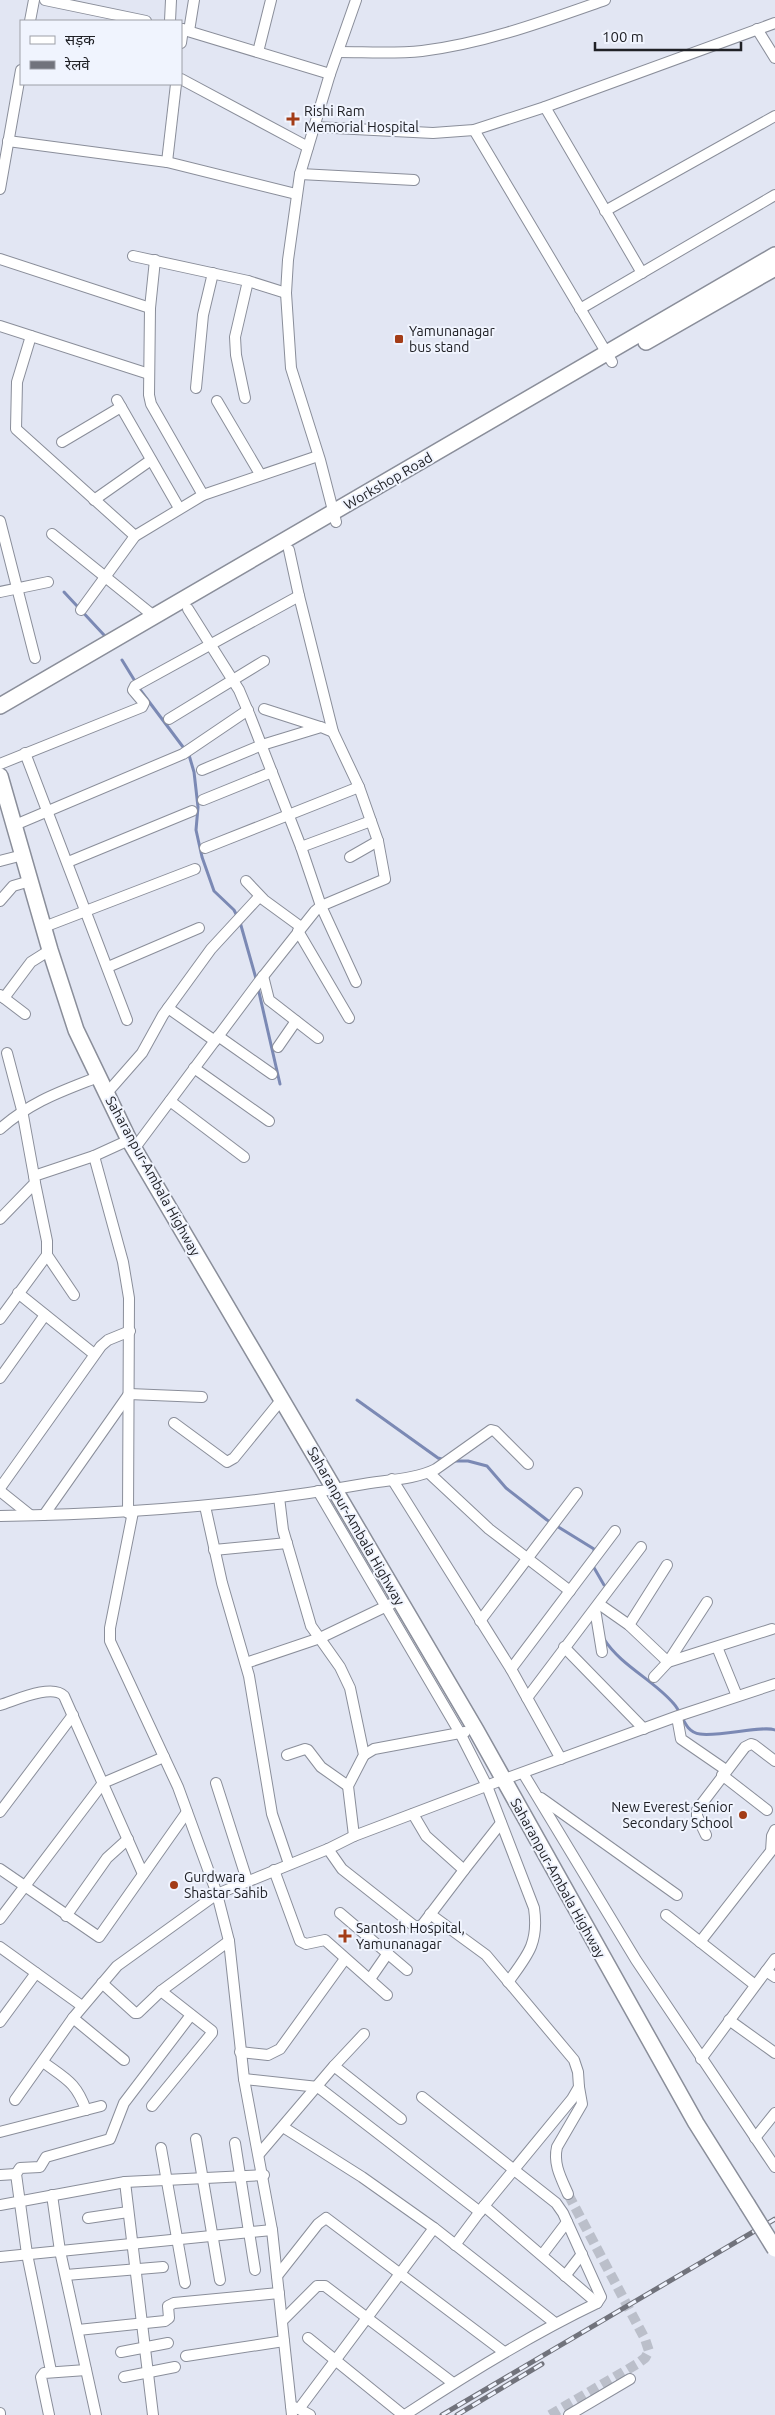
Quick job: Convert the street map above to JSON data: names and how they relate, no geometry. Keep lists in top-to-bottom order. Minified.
{"streets":{"main road":["Workshop Road","Saharanpur-Ambala Highway"]},"places":{"health":["Rishi Ram Memorial Hospital","Santosh Hospital, Yamunanagar"],"transit":["Yamunanagar bus stand"],"other":["New Everest Senior Secondary School","Gurdwara Shastar Sahib"]},"legend":["सड़क","रेलवे"],"scale_bar":"100 m"}
